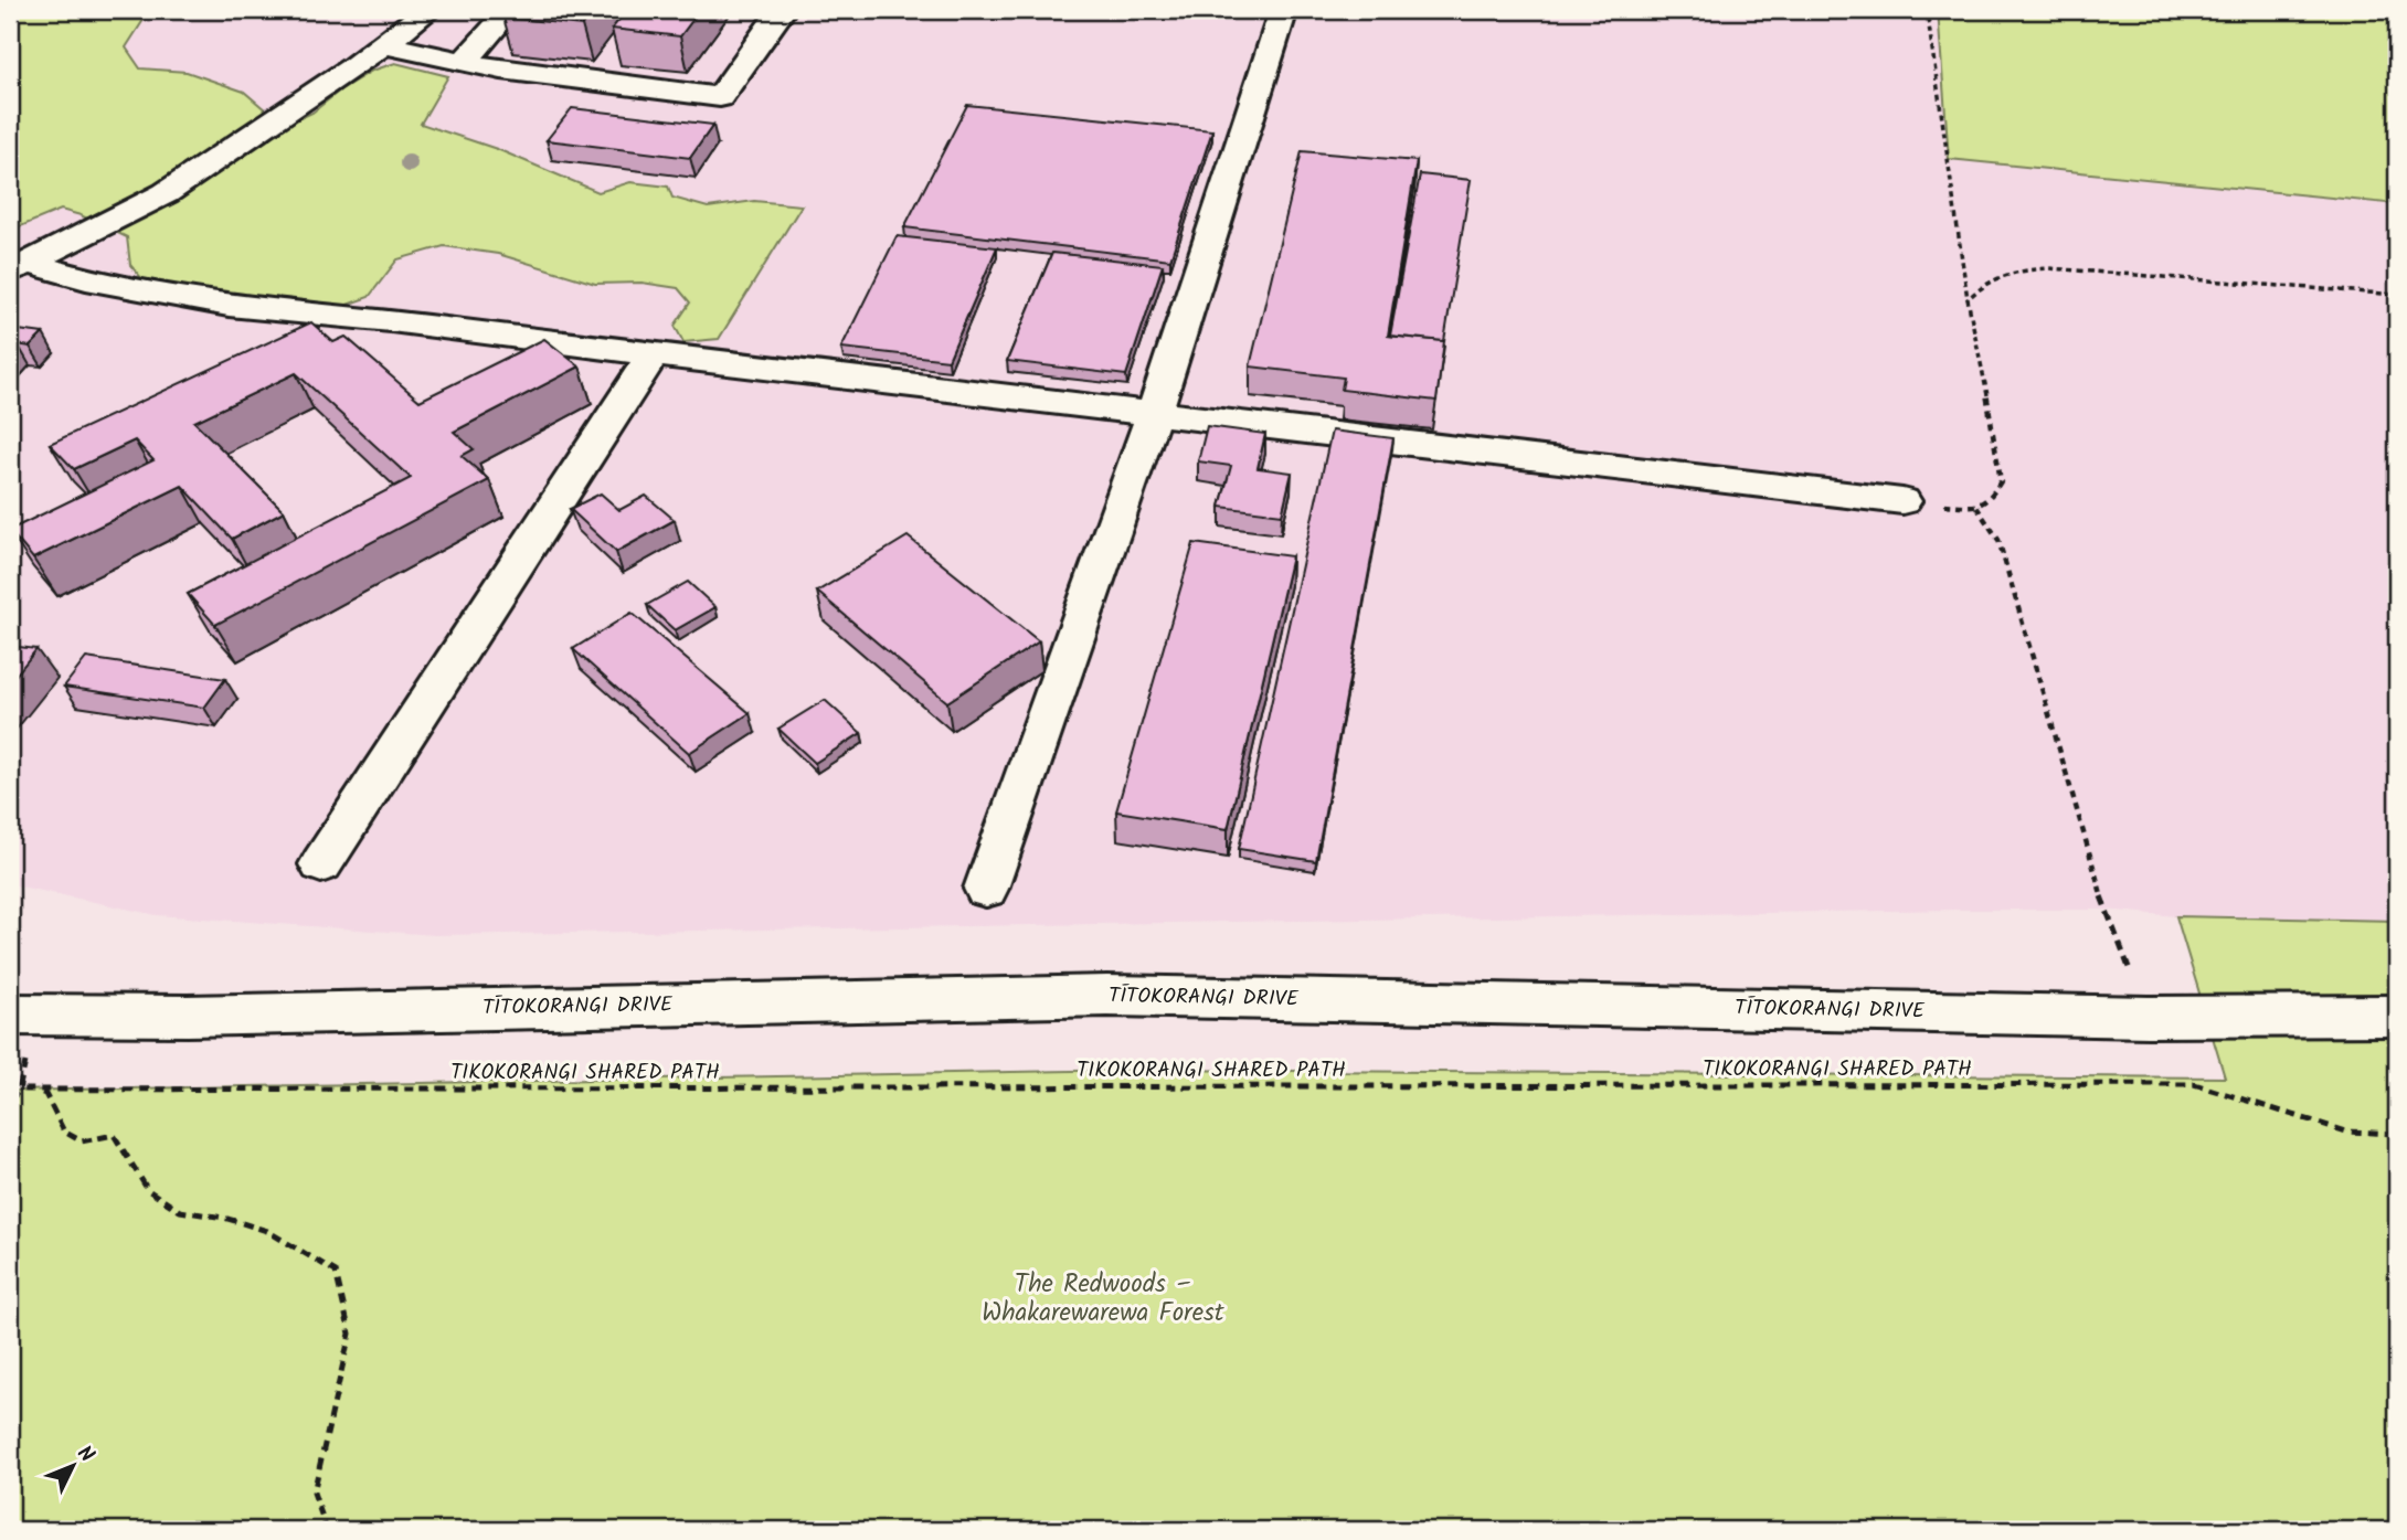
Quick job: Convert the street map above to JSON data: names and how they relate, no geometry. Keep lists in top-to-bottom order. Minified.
{"streets":{"street":["TĪTOKORANGI DRIVE"],"path":["TIKOKORANGI SHARED PATH"]},"parks":["The Redwoods – Whakarewarewa Forest"],"north":"top right"}
